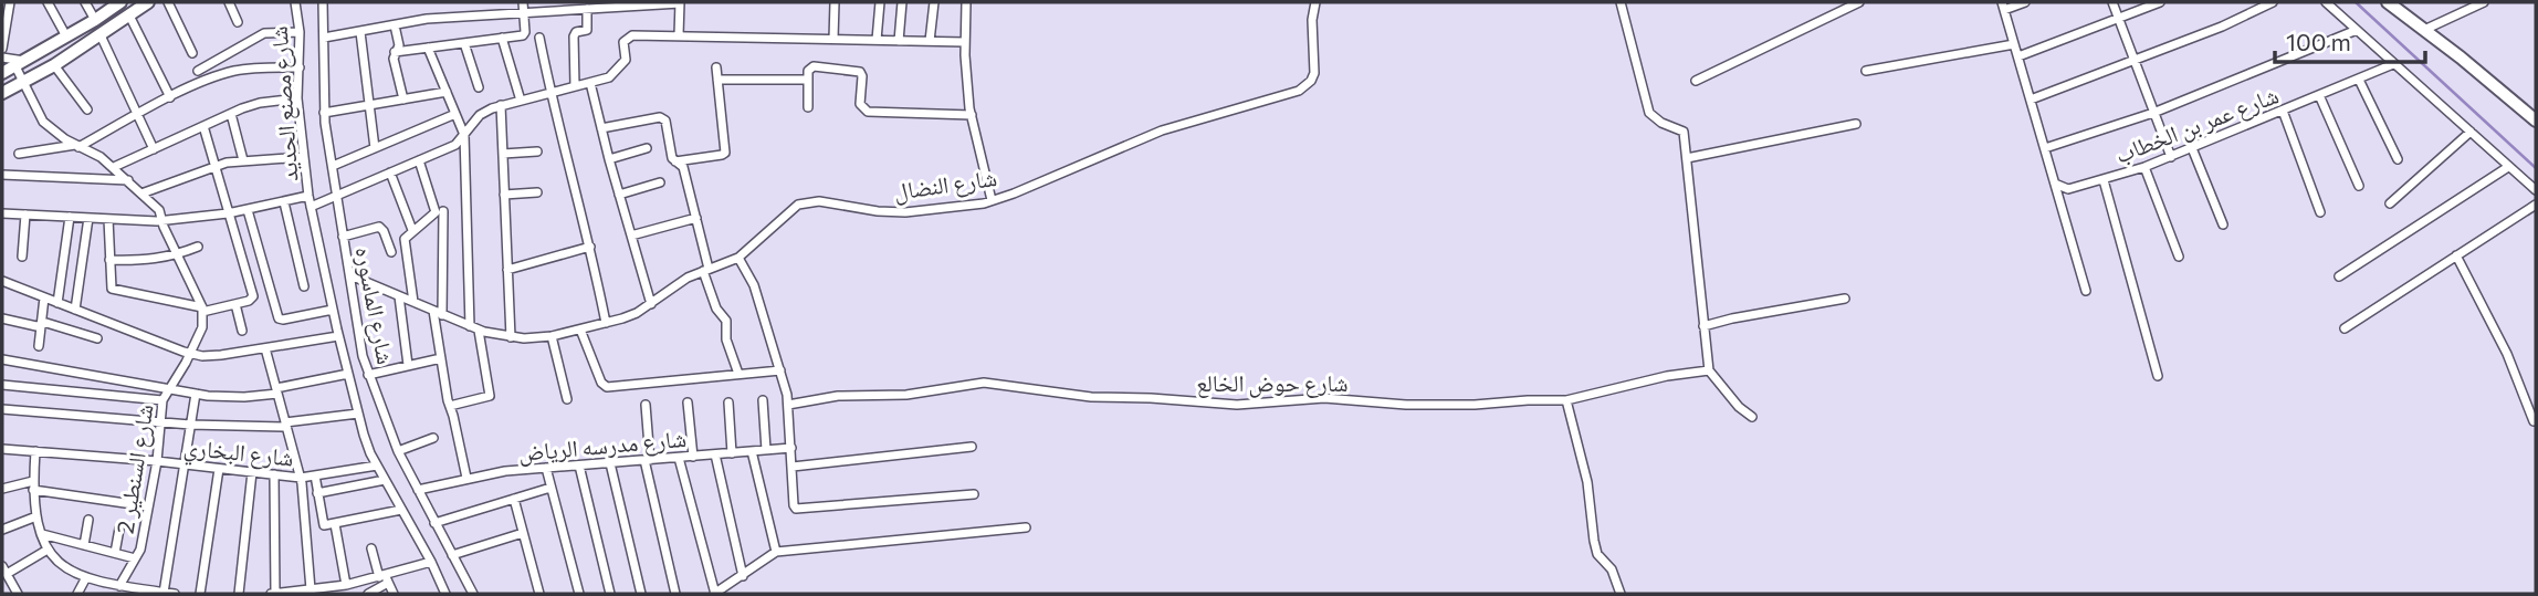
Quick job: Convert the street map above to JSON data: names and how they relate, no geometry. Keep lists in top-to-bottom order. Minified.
{"streets":{"street":["شارع مصنع الحديد","شارع عمر بن الخطاب","شارع النضال","شارع الماسوره","شارع حوض الخالع","شارع مدرسه الرياض","شارع البخاري","شارع السنطير 2"]},"crossings":[["شارع مصنع الحديد","شارع البخاري"],["شارع النضال","شارع الماسوره"],["شارع الماسوره","شارع مدرسه الرياض"],["شارع البخاري","شارع السنطير 2"]],"scale_bar":"100 m"}
